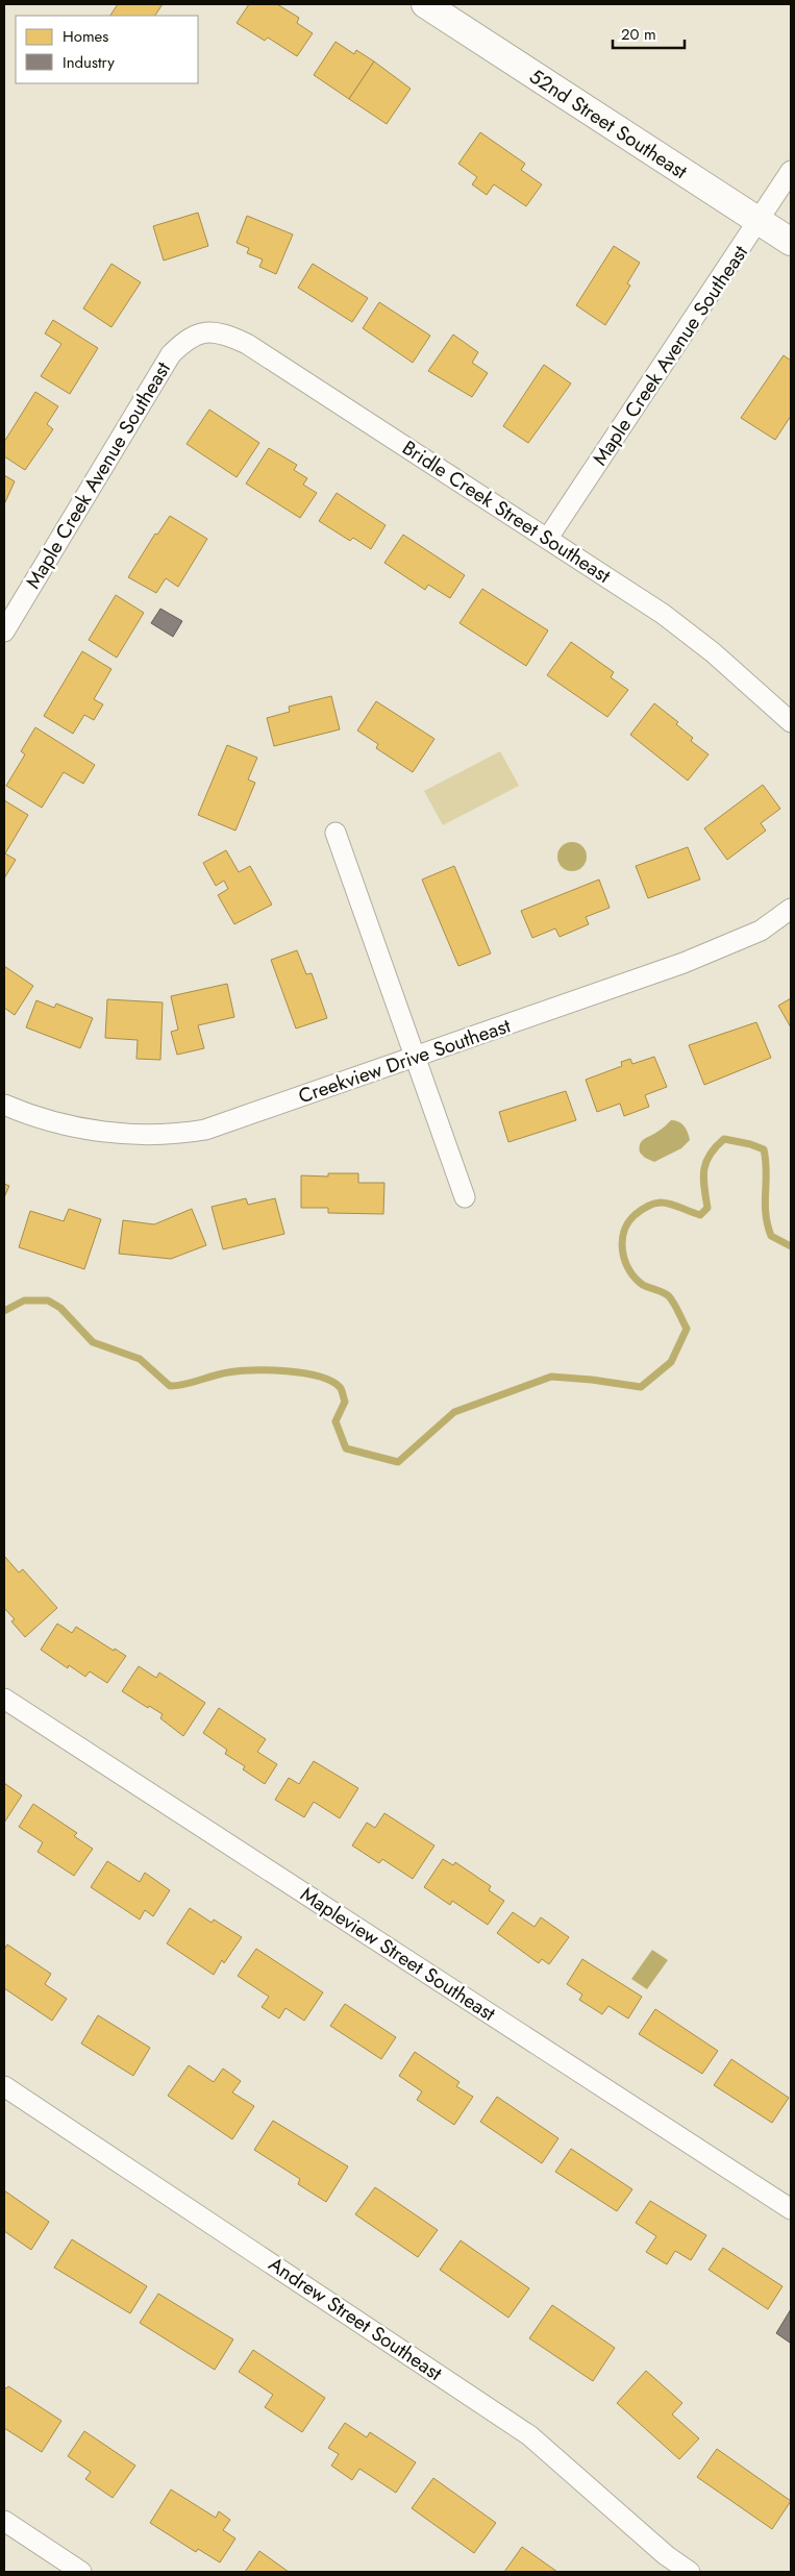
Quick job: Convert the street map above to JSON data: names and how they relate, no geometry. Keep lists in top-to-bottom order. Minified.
{"streets":{"main road":["52nd Street Southeast"],"street":["Maple Creek Avenue Southeast","Bridle Creek Street Southeast","Creekview Drive Southeast","Mapleview Street Southeast","Andrew Street Southeast"]},"crossings":[["52nd Street Southeast","Maple Creek Avenue Southeast"],["Maple Creek Avenue Southeast","Bridle Creek Street Southeast"]],"legend":["Homes","Industry"],"scale_bar":"20 m"}
